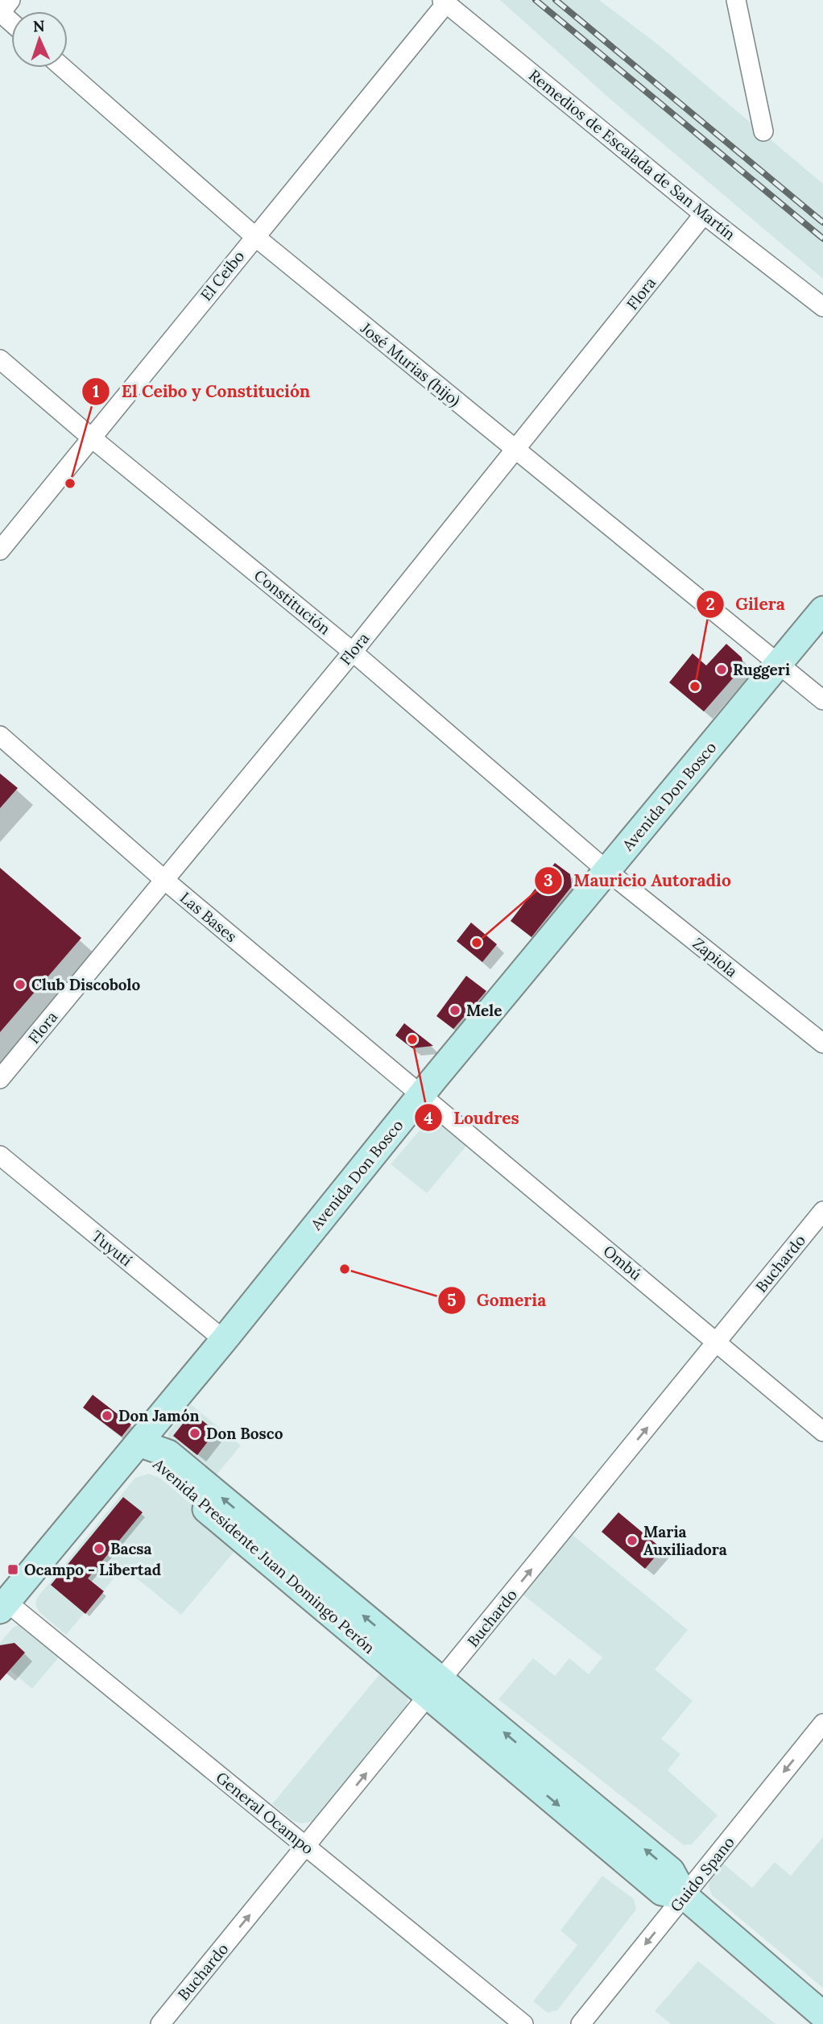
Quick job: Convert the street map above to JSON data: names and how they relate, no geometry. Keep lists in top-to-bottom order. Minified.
{"streets":{"main road":["Avenida Don Bosco","Avenida Presidente Juan Domingo Perón"],"street":["Remedios de Escalada de San Martín","El Ceibo","Flora","José Murias (hijo)","Constitución","Las Bases","Zapiola","Tuyutí","Ombú","Buchardo","General Ocampo","Guido Spano"]},"crossings":[["Remedios de Escalada de San Martín","El Ceibo"],["Remedios de Escalada de San Martín","Flora"],["El Ceibo","José Murias (hijo)"],["El Ceibo","Constitución"],["Flora","José Murias (hijo)"],["Flora","Constitución"],["Flora","Las Bases"],["José Murias (hijo)","Avenida Don Bosco"],["Constitución","Avenida Don Bosco"],["Constitución","Zapiola"],["Avenida Don Bosco","Las Bases"],["Avenida Don Bosco","Zapiola"],["Avenida Don Bosco","Tuyutí"],["Avenida Don Bosco","Ombú"],["Avenida Don Bosco","Avenida Presidente Juan Domingo Perón"],["Avenida Don Bosco","General Ocampo"],["Las Bases","Ombú"],["Ombú","Buchardo"],["Buchardo","Avenida Presidente Juan Domingo Perón"],["Buchardo","General Ocampo"],["Avenida Presidente Juan Domingo Perón","Guido Spano"]],"one_way":["Buchardo","Guido Spano"],"places":{"other":["El Ceibo y Constitución","Ruggeri","Gilera","Mauricio Autoradio","Club Discobolo","Mele","Loudres","Gomeria","Don Jamón","Don Bosco","Maria Auxiliadora","Bacsa"],"transit":["Ocampo - Libertad"]},"north":"top"}
